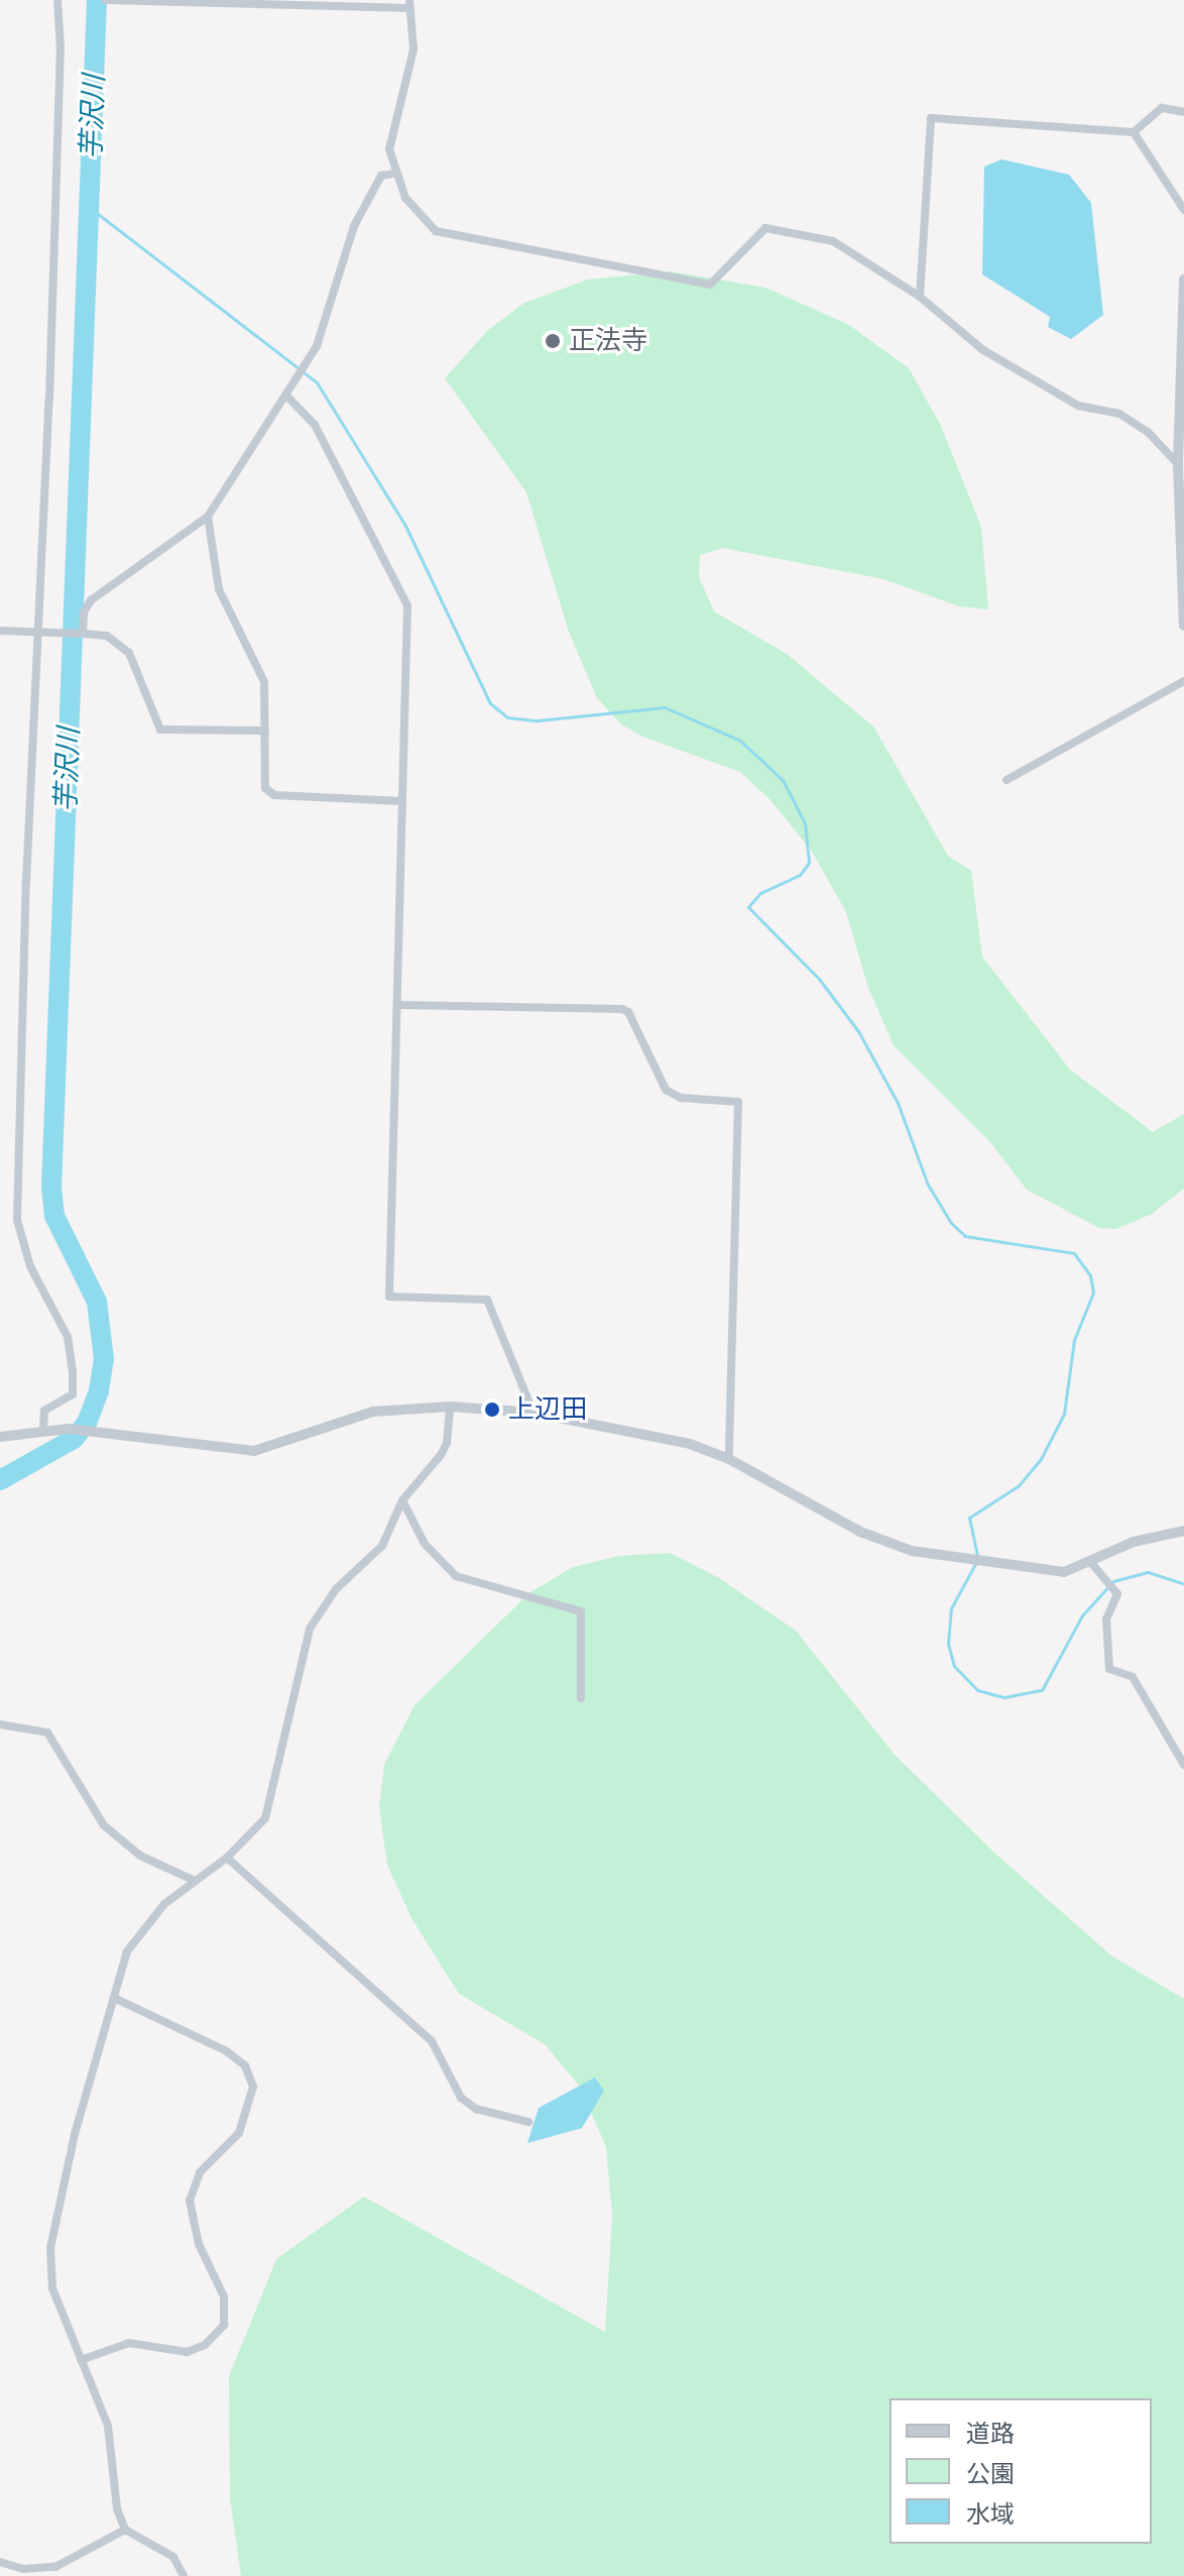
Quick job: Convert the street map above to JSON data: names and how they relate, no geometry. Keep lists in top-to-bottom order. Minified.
{"water":["芋沢川"],"places":["正法寺","上辺田"],"legend":["道路","公園","水域"]}
